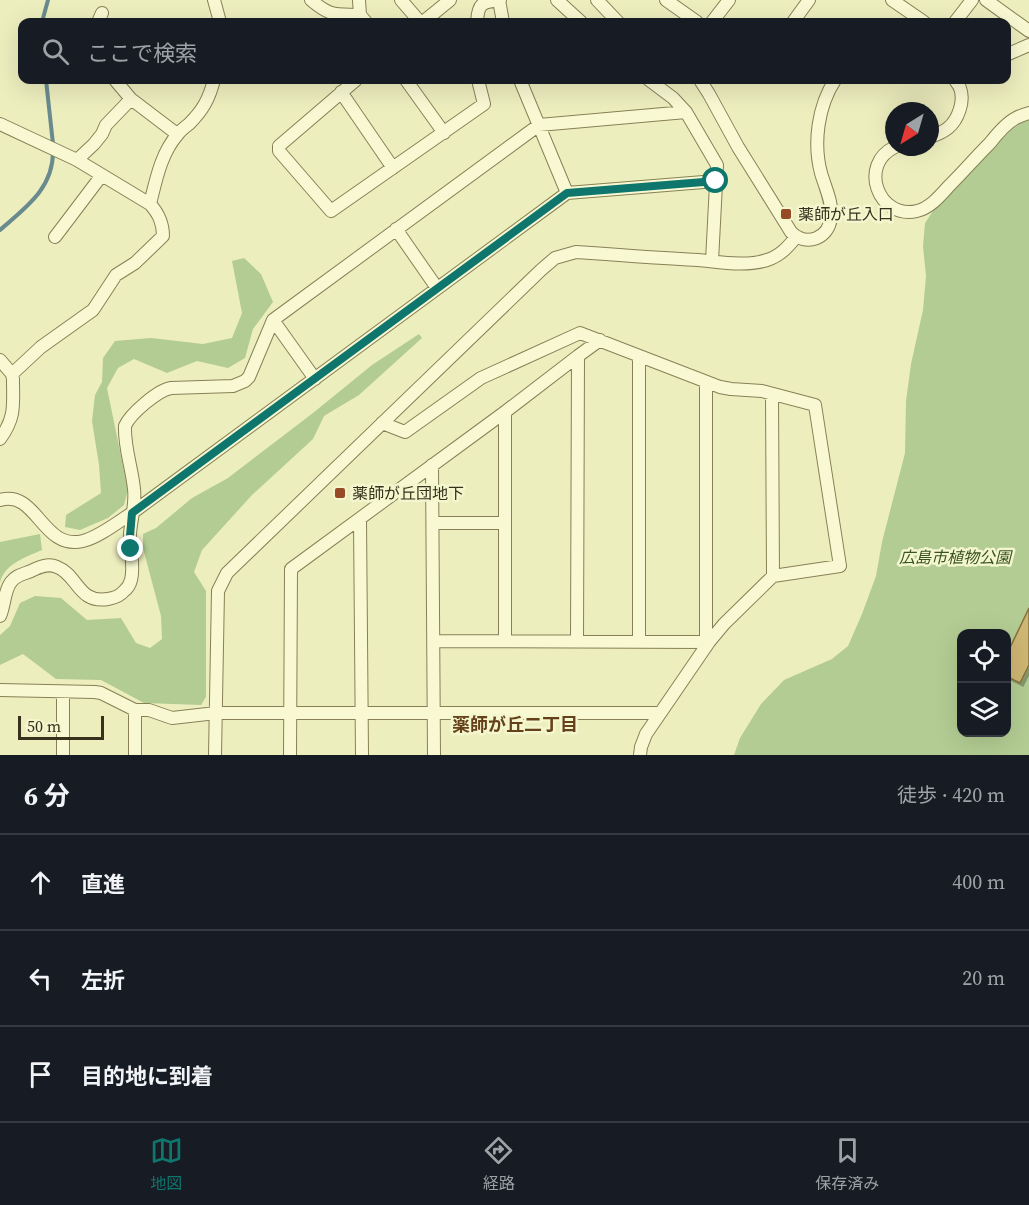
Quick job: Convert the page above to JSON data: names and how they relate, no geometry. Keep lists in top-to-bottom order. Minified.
{"districts":["薬師が丘二丁目"],"parks":["広島市植物公園"],"places":{"transit":["薬師が丘入口","薬師が丘団地下"]},"scale_bar":"50 m","north":"bottom left","page":{"search":"ここで検索","scale":"50 m","heading":["6 分","徒歩 · 420 m"],"list":[["直進","400 m"],["左折","20 m"],"目的地に到着"],"nav":["地図","経路","保存済み"]}}
